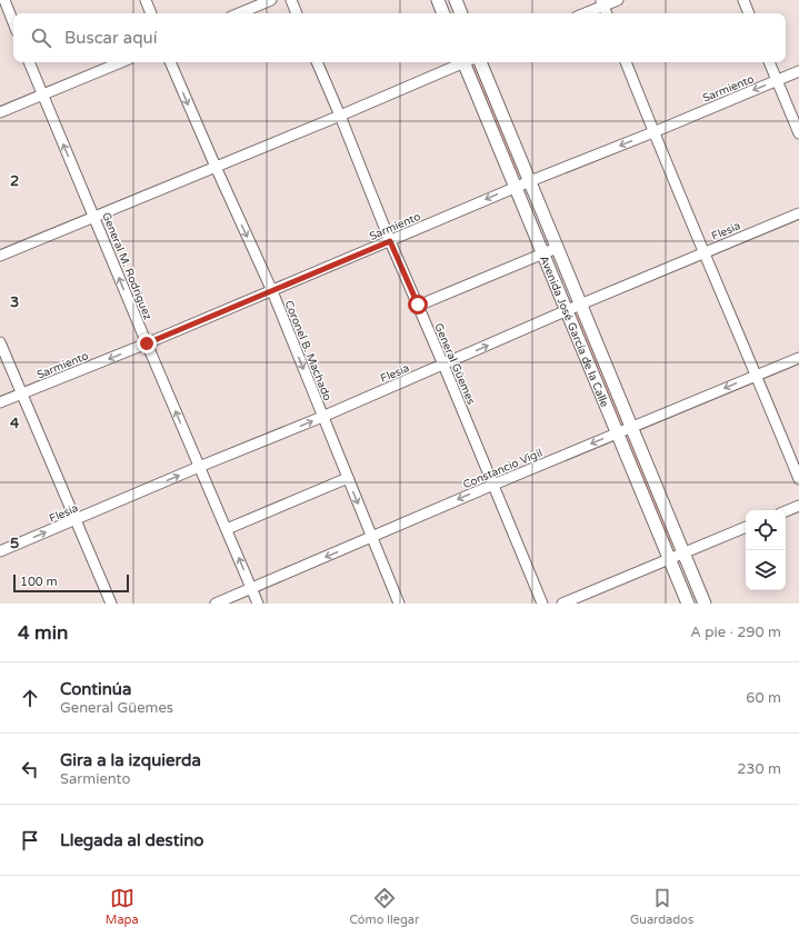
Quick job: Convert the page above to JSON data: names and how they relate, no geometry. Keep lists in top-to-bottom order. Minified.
{"streets":{"main road":["Avenida José García de la Calle"],"street":["Sarmiento","Flesia","General M. Rodríguez","Coronel B. Machado","General Güemes","Constancio Vigil"]},"crossings":[["Sarmiento","General M. Rodríguez"],["Sarmiento","Avenida José García de la Calle"],["Sarmiento","Coronel B. Machado"],["Sarmiento","General Güemes"],["Flesia","General M. Rodríguez"],["Flesia","Avenida José García de la Calle"],["Flesia","Coronel B. Machado"],["Flesia","General Güemes"],["General M. Rodríguez","Constancio Vigil"],["Avenida José García de la Calle","Constancio Vigil"],["Coronel B. Machado","Constancio Vigil"],["General Güemes","Constancio Vigil"]],"one_way":["Sarmiento","General M. Rodríguez","Coronel B. Machado","Constancio Vigil"],"scale_bar":"100 m","page":{"search":"Buscar aquí","scale":"100 m","heading":["4 min","A pie · 290 m"],"list":[["Continúa","General Güemes","60 m"],["Gira a la izquierda","Sarmiento","230 m"],"Llegada al destino"],"nav":["Mapa","Cómo llegar","Guardados"]},"grid":{"rows":["2","3","4","5"]}}
